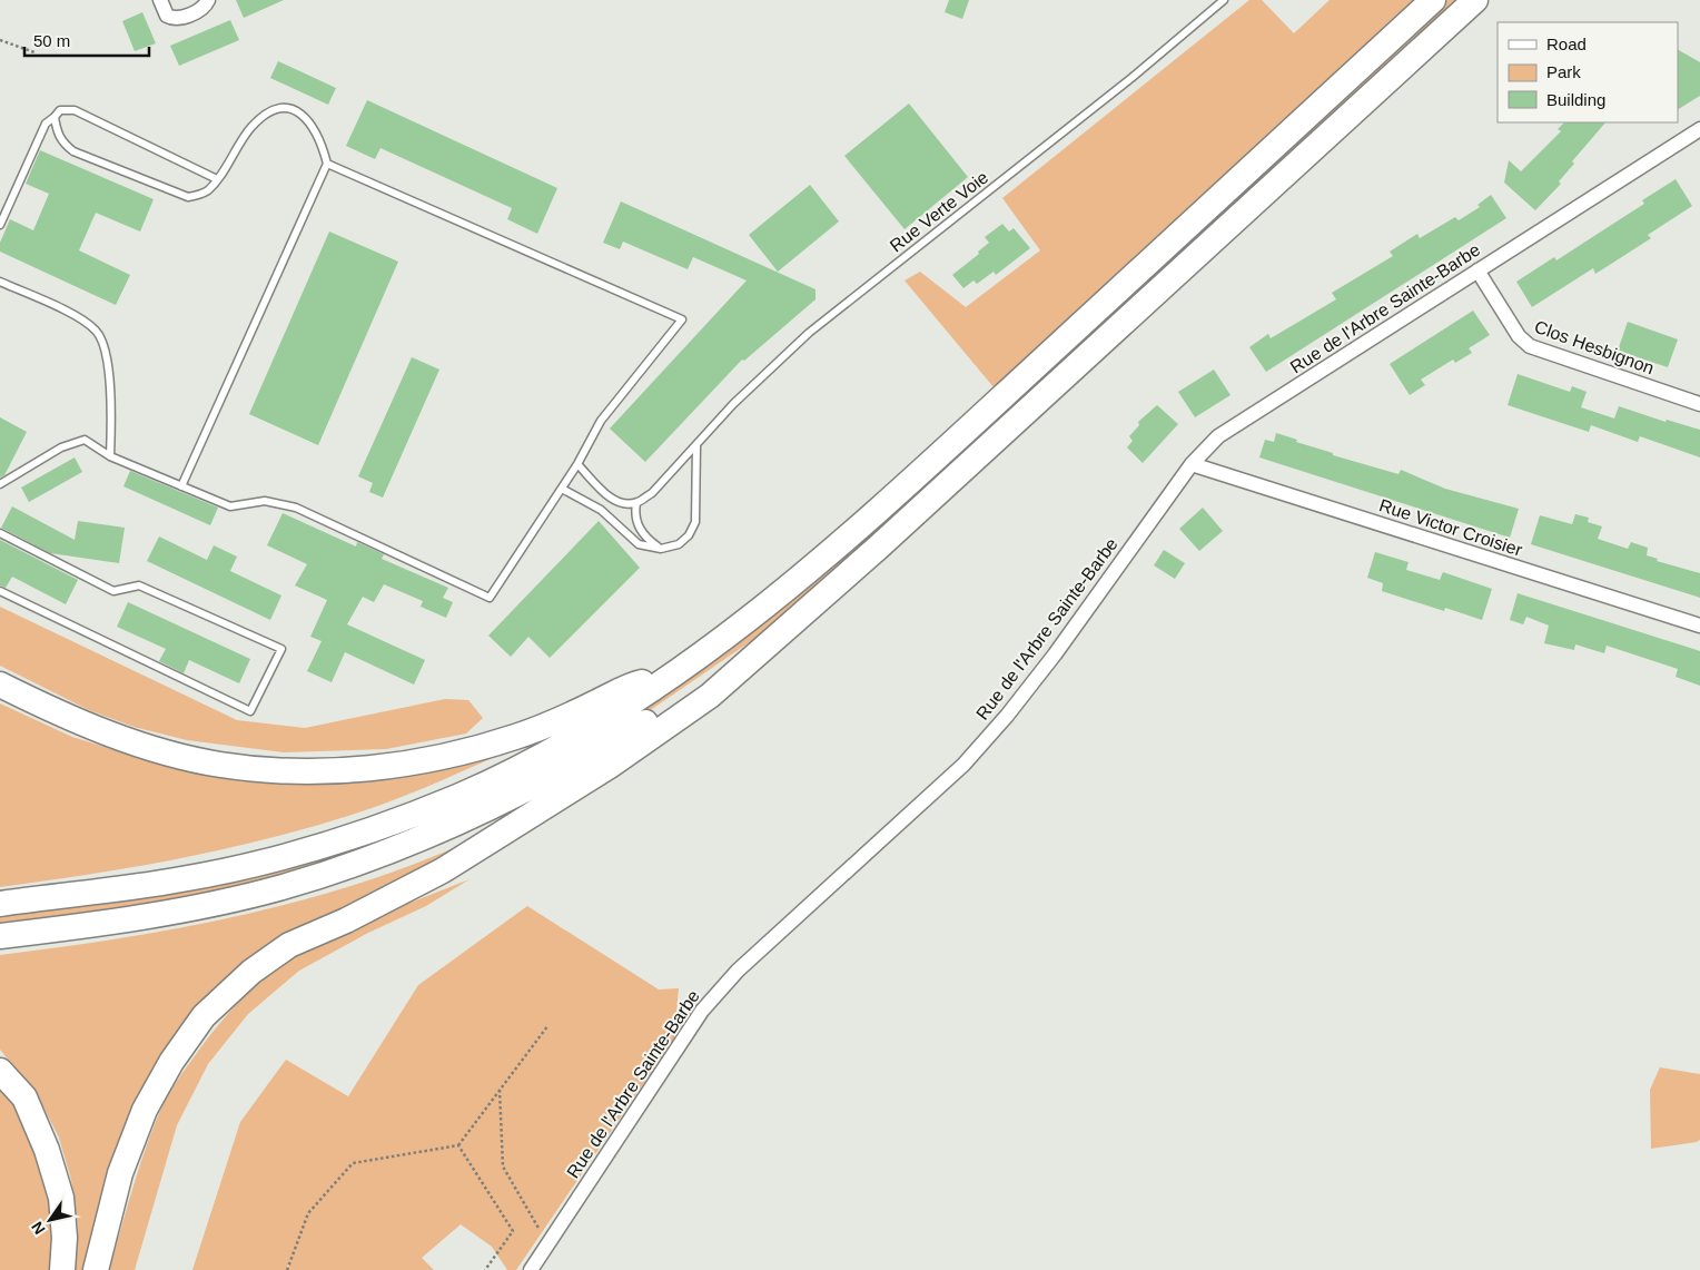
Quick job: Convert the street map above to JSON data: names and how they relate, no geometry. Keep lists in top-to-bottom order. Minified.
{"streets":{"street":["Rue de l'Arbre Sainte-Barbe","Clos Hesbignon","Rue Victor Croisier"],"lane":["Rue Verte Voie"]},"crossings":[["Rue de l'Arbre Sainte-Barbe","Clos Hesbignon"],["Rue de l'Arbre Sainte-Barbe","Rue Victor Croisier"]],"legend":["Road","Park","Building"],"scale_bar":"50 m","north":"bottom left"}
